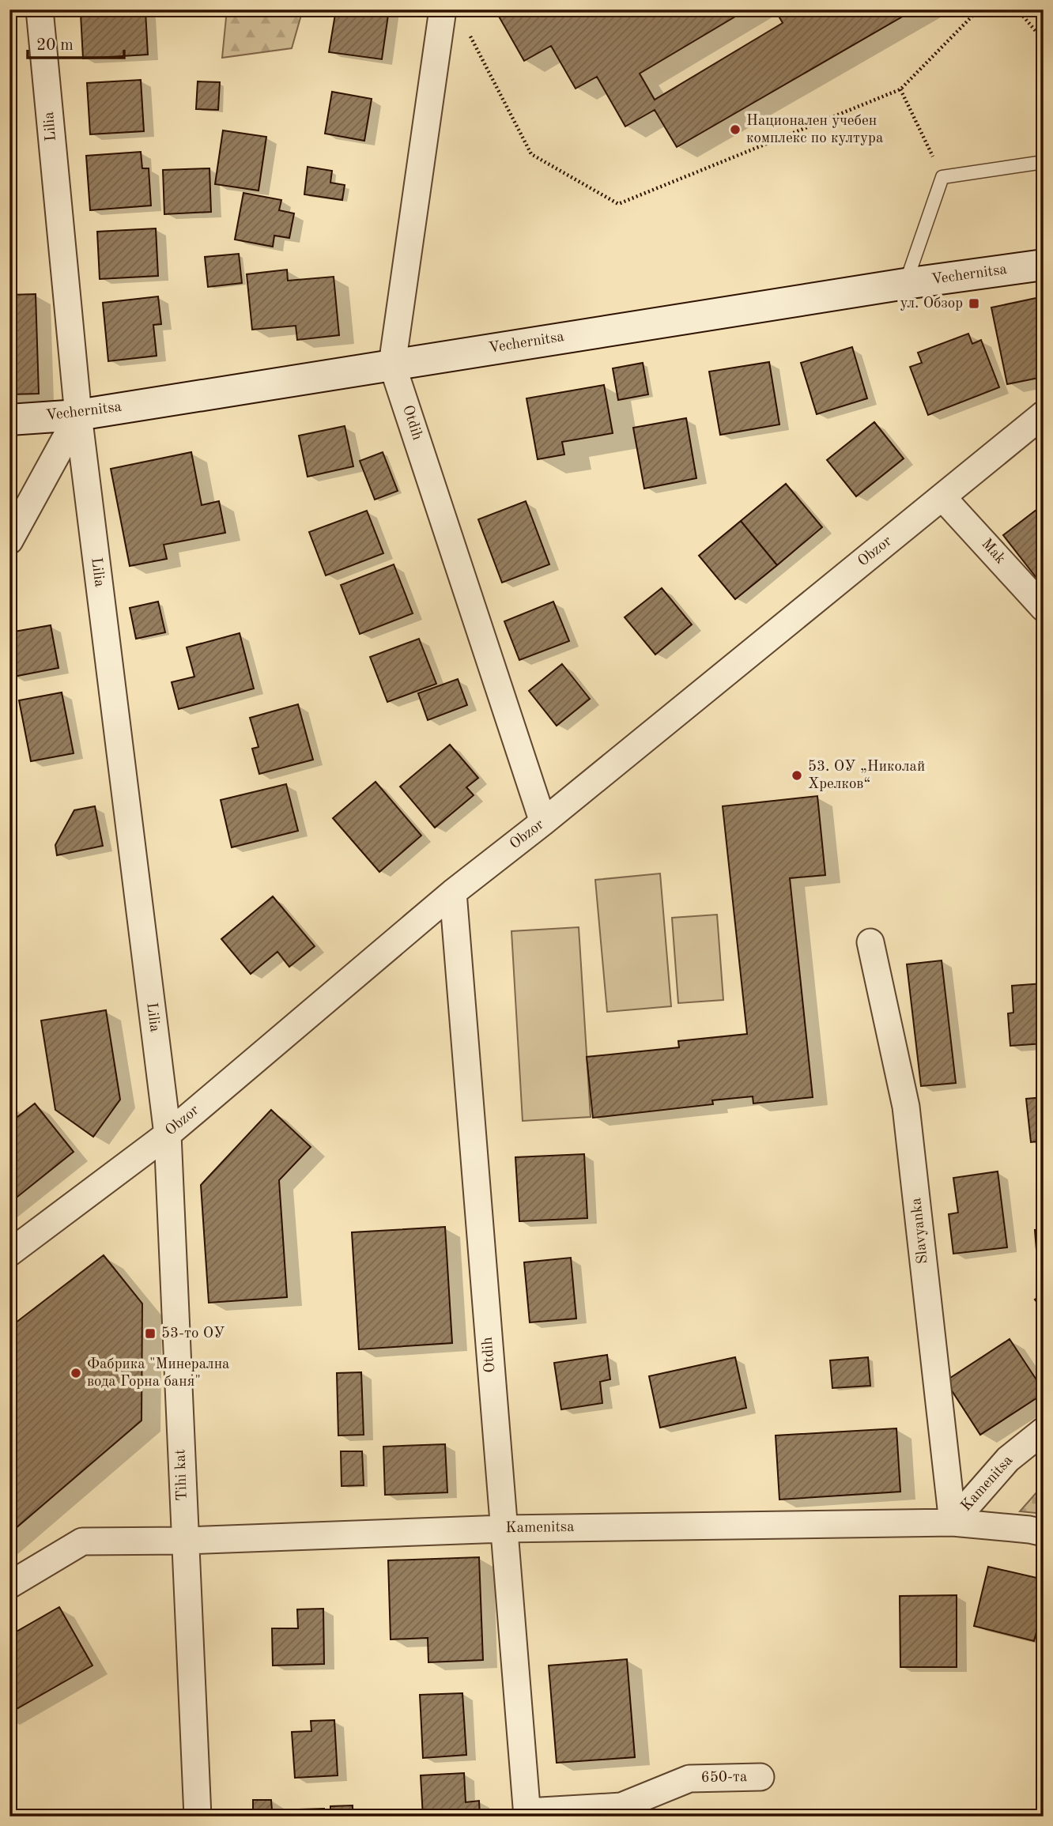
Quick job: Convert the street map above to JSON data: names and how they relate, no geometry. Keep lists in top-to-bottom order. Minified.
{"streets":{"street":["Lilia","Vechernitsa","Otdih","Obzor","Mak","Slavyanka","Tihi kat","Kamenitsa","650-та"]},"crossings":[["Lilia","Vechernitsa"],["Lilia","Obzor"],["Lilia","Tihi kat"],["Vechernitsa","Otdih"],["Otdih","Obzor"],["Otdih","Kamenitsa"],["Otdih","650-та"],["Obzor","Mak"],["Obzor","Tihi kat"],["Slavyanka","Kamenitsa"],["Tihi kat","Kamenitsa"]],"places":{"other":["Национален учебен комплекс по култура","53. ОУ „Николай Хрелков“","Фабрика \"Минерална вода Горна баня\""],"transit":["ул. Обзор","53-то ОУ"]},"scale_bar":"20 m"}
